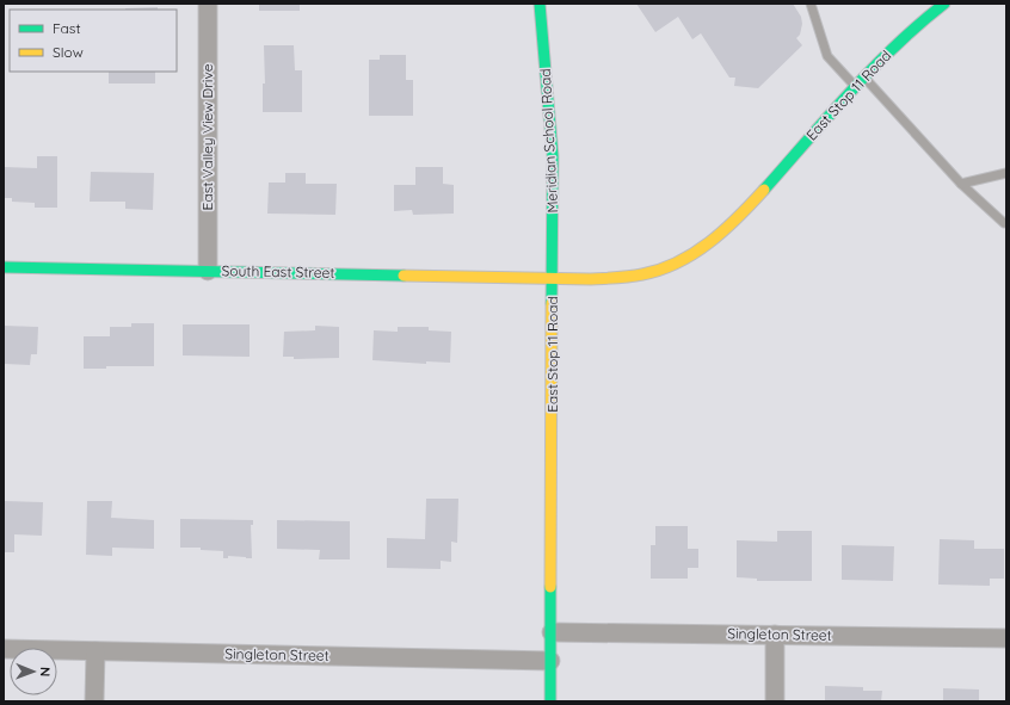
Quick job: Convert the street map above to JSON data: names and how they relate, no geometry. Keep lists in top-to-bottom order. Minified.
{"streets":{"street":["East Stop 11 Road","East Valley View Drive","Meridian School Road","South East Street","Singleton Street"]},"crossings":[["East Stop 11 Road","Meridian School Road"],["East Stop 11 Road","South East Street"],["East Stop 11 Road","Singleton Street"],["East Valley View Drive","South East Street"],["Meridian School Road","South East Street"]],"legend":["Fast","Slow"],"north":"right"}
